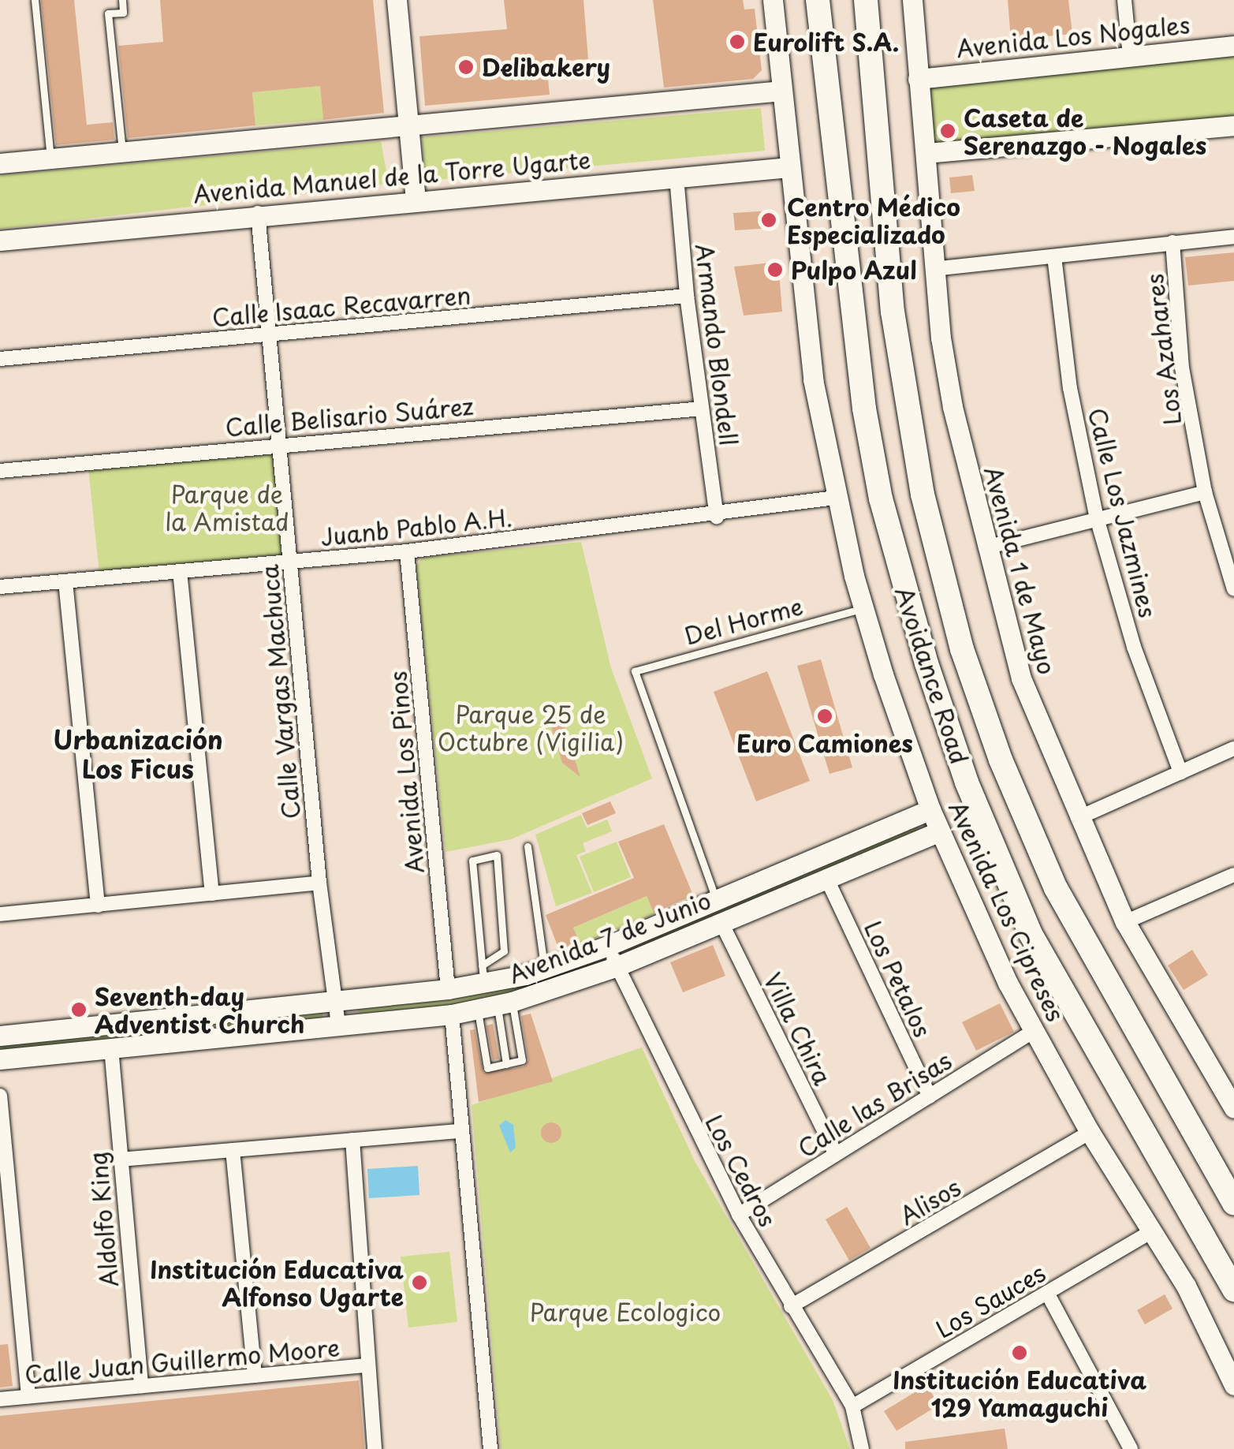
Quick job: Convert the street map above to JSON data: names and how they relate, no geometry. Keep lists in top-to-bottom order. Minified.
{"streets":{"highway":["Avoidance Road"],"street":["Avenida Los Nogales","Avenida Manuel de la Torre Ugarte","Calle Isaac Recavarren","Armando Blondell","Los Azahares","Calle Belisario Suárez","Calle Los Jazmines","Juanb Pablo A.H.","Avenida 1 de Mayo","Calle Vargas Machuca","Avenida Los Pinos","Avenida Los Cipreses","Avenida 7 de Junio","Los Petalos","Villa Chira","Calle las Brisas","Los Cedros","Alisos","Aldolfo King","Los Sauces","Calle Juan Guillermo Moore"],"lane":["Del Horme"]},"crossings":[["Avenida Los Nogales","Avenida 1 de Mayo"],["Avenida Manuel de la Torre Ugarte","Armando Blondell"],["Avenida Manuel de la Torre Ugarte","Calle Vargas Machuca"],["Avenida Manuel de la Torre Ugarte","Avenida Los Cipreses"],["Calle Isaac Recavarren","Armando Blondell"],["Calle Isaac Recavarren","Calle Vargas Machuca"],["Armando Blondell","Calle Belisario Suárez"],["Armando Blondell","Juanb Pablo A.H."],["Calle Belisario Suárez","Calle Vargas Machuca"],["Juanb Pablo A.H.","Calle Vargas Machuca"],["Juanb Pablo A.H.","Avenida Los Pinos"],["Juanb Pablo A.H.","Avenida Los Cipreses"],["Del Horme","Avenida Los Cipreses"],["Del Horme","Avenida 7 de Junio"],["Calle Vargas Machuca","Avenida 7 de Junio"],["Avenida Los Pinos","Avenida 7 de Junio"],["Avenida Los Cipreses","Avenida 7 de Junio"],["Avenida Los Cipreses","Calle las Brisas"],["Avenida Los Cipreses","Alisos"],["Avenida Los Cipreses","Los Sauces"],["Avenida 7 de Junio","Los Petalos"],["Avenida 7 de Junio","Villa Chira"],["Avenida 7 de Junio","Los Cedros"],["Avenida 7 de Junio","Aldolfo King"],["Los Petalos","Calle las Brisas"],["Villa Chira","Calle las Brisas"],["Calle las Brisas","Los Cedros"],["Los Cedros","Alisos"],["Los Cedros","Los Sauces"],["Aldolfo King","Calle Juan Guillermo Moore"]],"districts":["Urbanización Los Ficus"],"parks":["Parque de la Amistad","Parque 25 de Octubre (Vigilia)","Parque Ecologico"],"places":["Eurolift S.A.","Delibakery","Caseta de Serenazgo - Nogales","Centro Médico Especializado","Pulpo Azul","Euro Camiones","Seventh-day Adventist Church","Institución Educativa Alfonso Ugarte","Institución Educativa 129 Yamaguchi"]}
